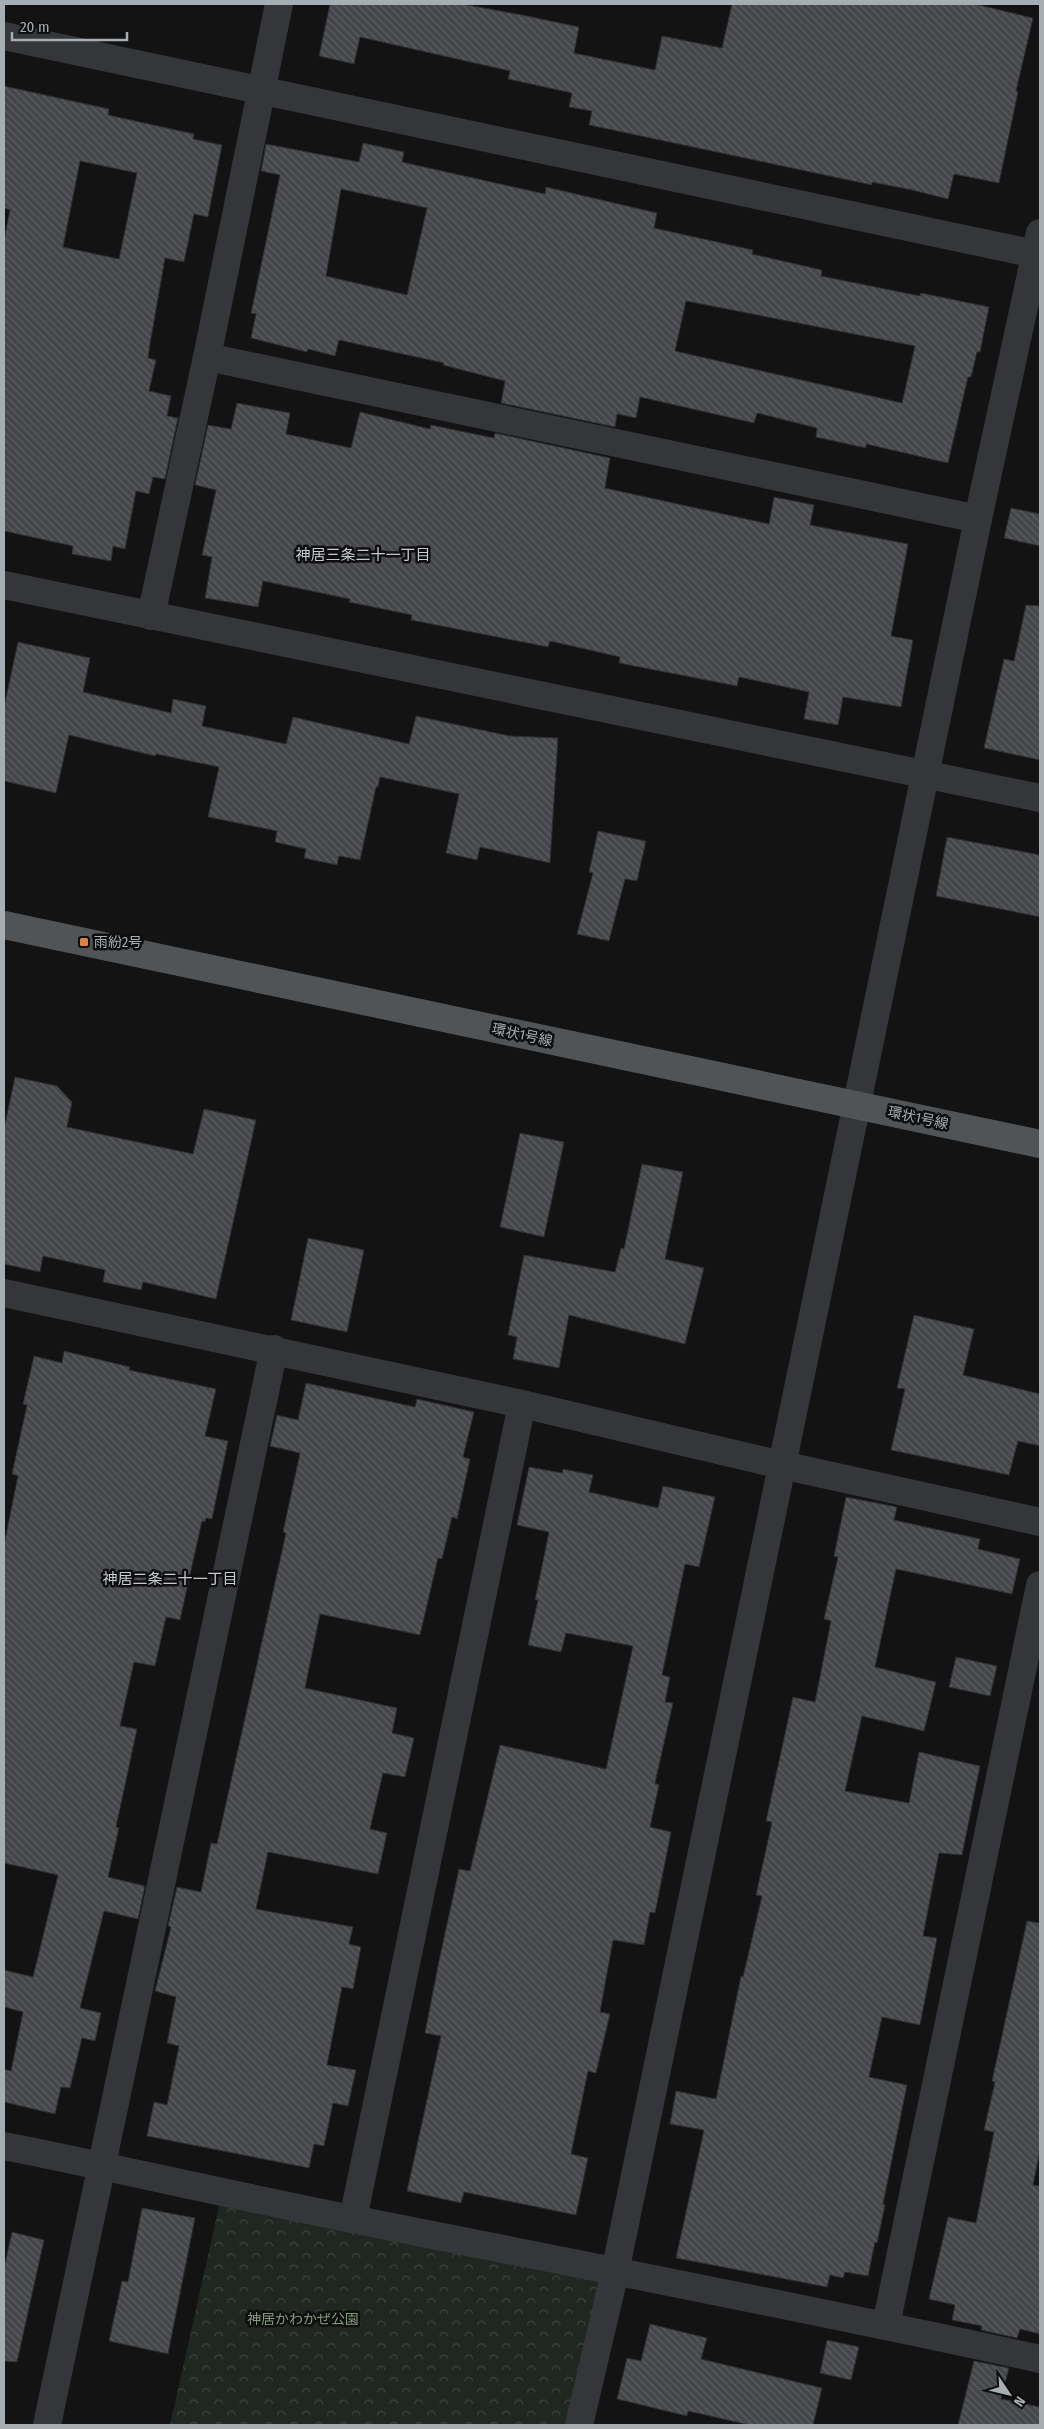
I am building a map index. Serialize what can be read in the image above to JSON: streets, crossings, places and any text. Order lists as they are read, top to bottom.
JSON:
{
  "streets": {
    "main road": ["環状1号線"]
  },
  "districts": ["神居三条二十一丁目", "神居二条二十一丁目"],
  "parks": ["神居かわかぜ公園"],
  "places": {
    "transit": ["雨紛2号"]
  },
  "scale_bar": "20 m",
  "north": "bottom right"
}
